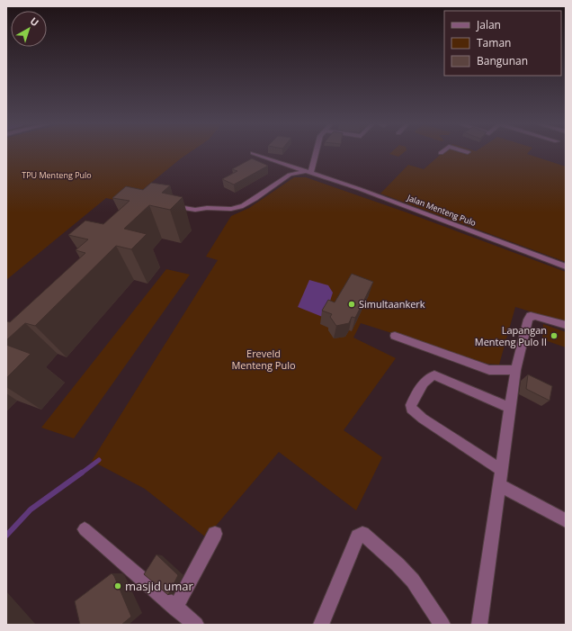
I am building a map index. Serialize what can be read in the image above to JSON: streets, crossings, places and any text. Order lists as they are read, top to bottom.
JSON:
{
  "streets": {
    "street": ["Jalan Menteng Pulo"]
  },
  "parks": ["TPU Menteng Pulo", "Ereveld Menteng Pulo"],
  "places": ["Simultaankerk", "Lapangan Menteng Pulo II", "masjid umar"],
  "legend": ["Jalan", "Taman", "Bangunan"],
  "north": "top right"
}
